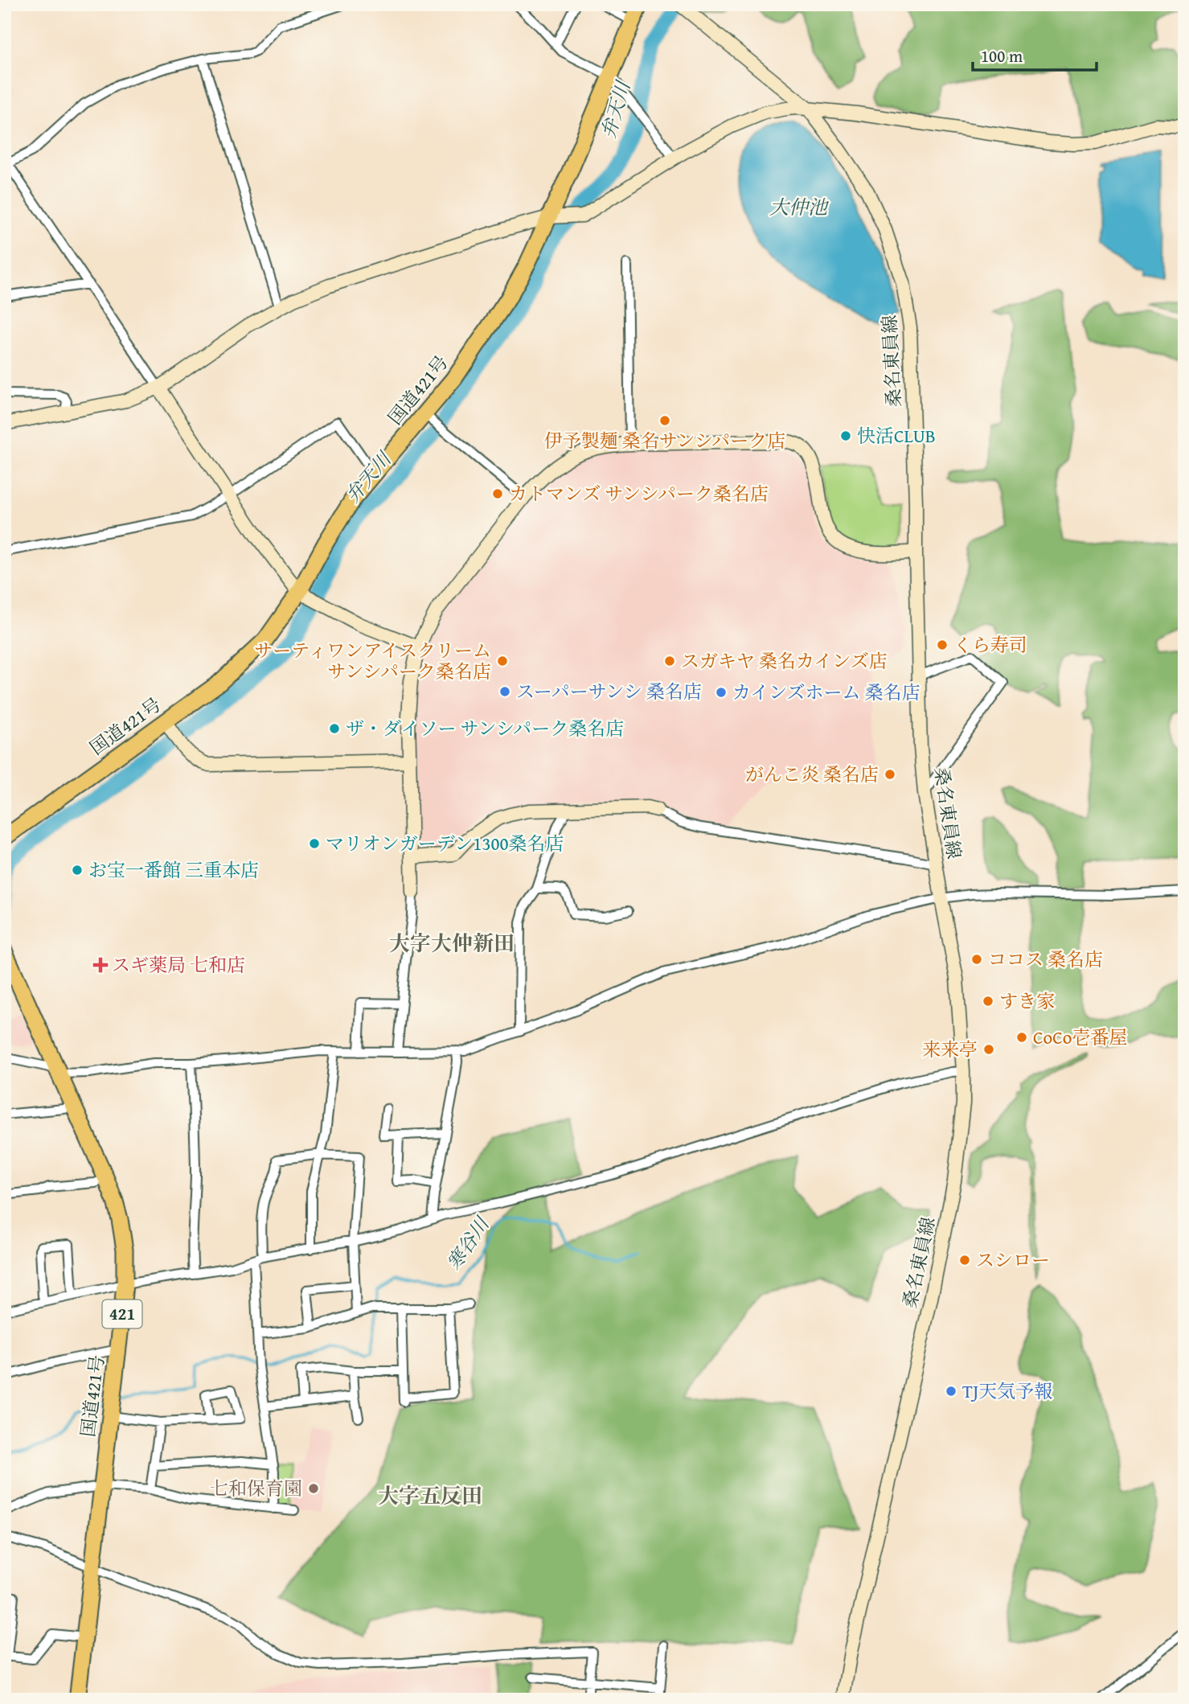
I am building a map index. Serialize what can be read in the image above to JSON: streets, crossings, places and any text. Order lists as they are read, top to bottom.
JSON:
{
  "streets": {
    "highway": ["国道421号", "421"],
    "street": ["桑名東員線"]
  },
  "districts": ["大字大仲新田", "大字五反田"],
  "water": ["弁天川", "大仲池", "寒谷川"],
  "places": {
    "other": [
      "伊予製麺 桑名サンシパーク店",
      "快活CLUB",
      "カトマンズ サンシパーク桑名店",
      "くら寿司",
      "サーティワンアイスクリーム サンシパーク桑名店",
      "スガキヤ 桑名カインズ店",
      "スーパーサンシ 桑名店",
      "カインズホーム 桑名店",
      "ザ・ダイソー サンシパーク桑名店",
      "がんこ炎 桑名店",
      "マリオンガーデン1300桑名店",
      "お宝一番館 三重本店",
      "ココス 桑名店",
      "すき家",
      "CoCo壱番屋",
      "来来亭",
      "スシロー",
      "TJ天気予報",
      "七和保育園"
    ],
    "health": ["スギ薬局 七和店"]
  },
  "scale_bar": "100 m"
}
